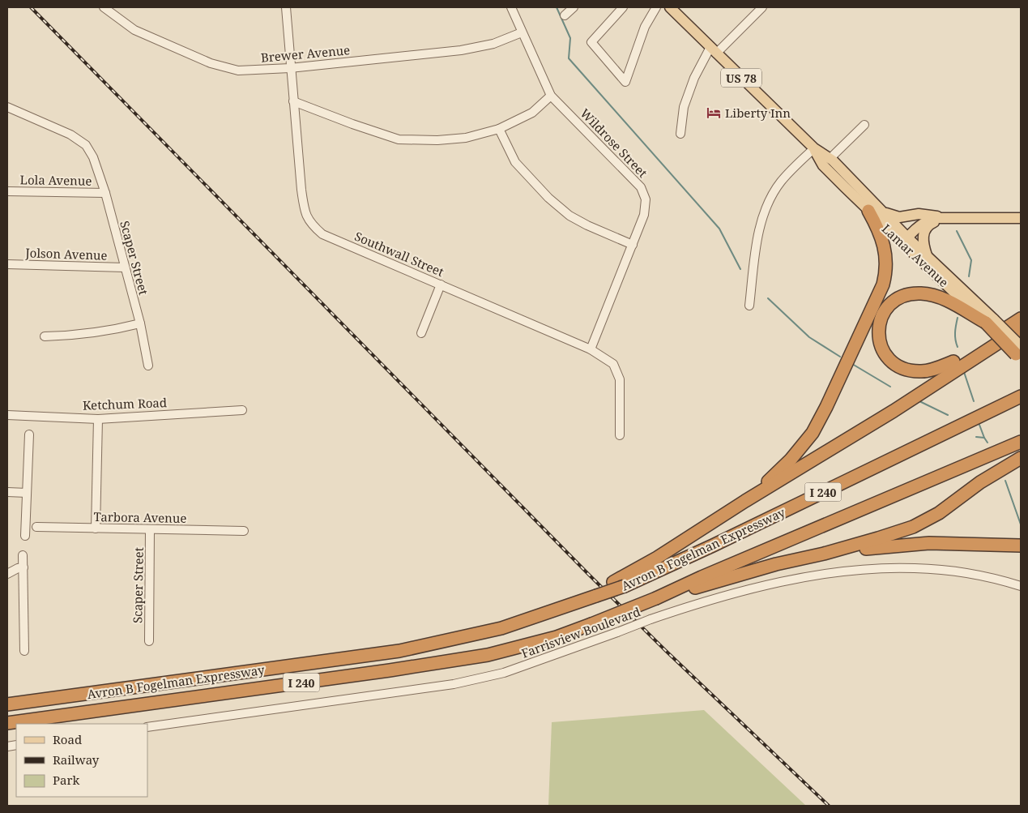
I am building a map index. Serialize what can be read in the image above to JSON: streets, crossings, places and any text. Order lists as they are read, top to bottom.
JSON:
{
  "streets": {
    "highway": [
      "US 78",
      "Lamar Avenue",
      "I 240",
      "Avron B Fogelman Expressway"
    ],
    "street": [
      "Brewer Avenue",
      "Wildrose Street",
      "Lola Avenue",
      "Jolson Avenue",
      "Southwall Street",
      "Scaper Street",
      "Ketchum Road",
      "Tarbora Avenue",
      "Farrisview Boulevard"
    ]
  },
  "crossings": [
    ["Brewer Avenue", "Wildrose Street"],
    ["Brewer Avenue", "Southwall Street"],
    ["Wildrose Street", "Southwall Street"],
    ["Lola Avenue", "Scaper Street"],
    ["Jolson Avenue", "Scaper Street"],
    ["Scaper Street", "Tarbora Avenue"]
  ],
  "places": {
    "hotel": ["Liberty Inn"]
  },
  "legend": ["Road", "Railway", "Park"]
}
